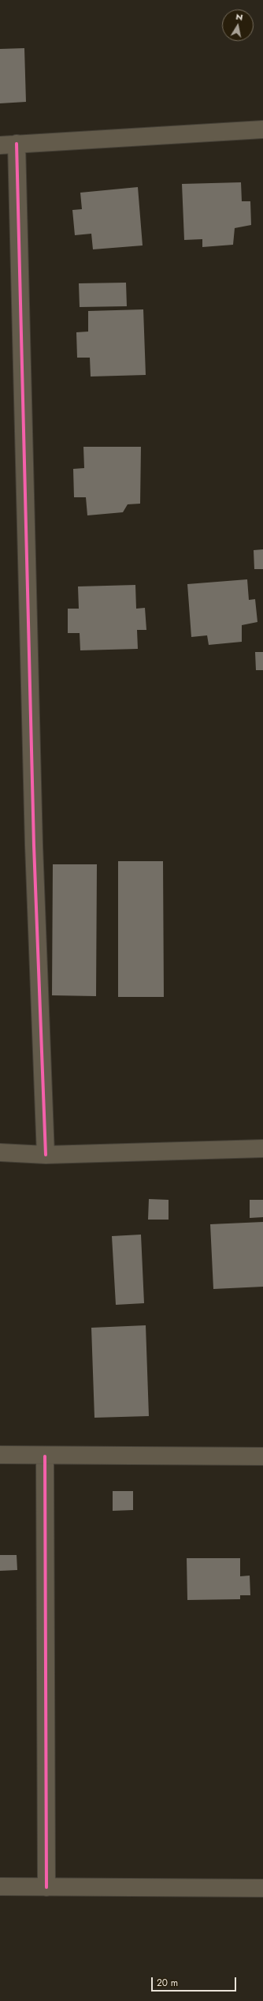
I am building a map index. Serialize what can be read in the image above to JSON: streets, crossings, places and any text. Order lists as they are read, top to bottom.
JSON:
{
  "scale_bar": "20 m",
  "north": "top"
}
